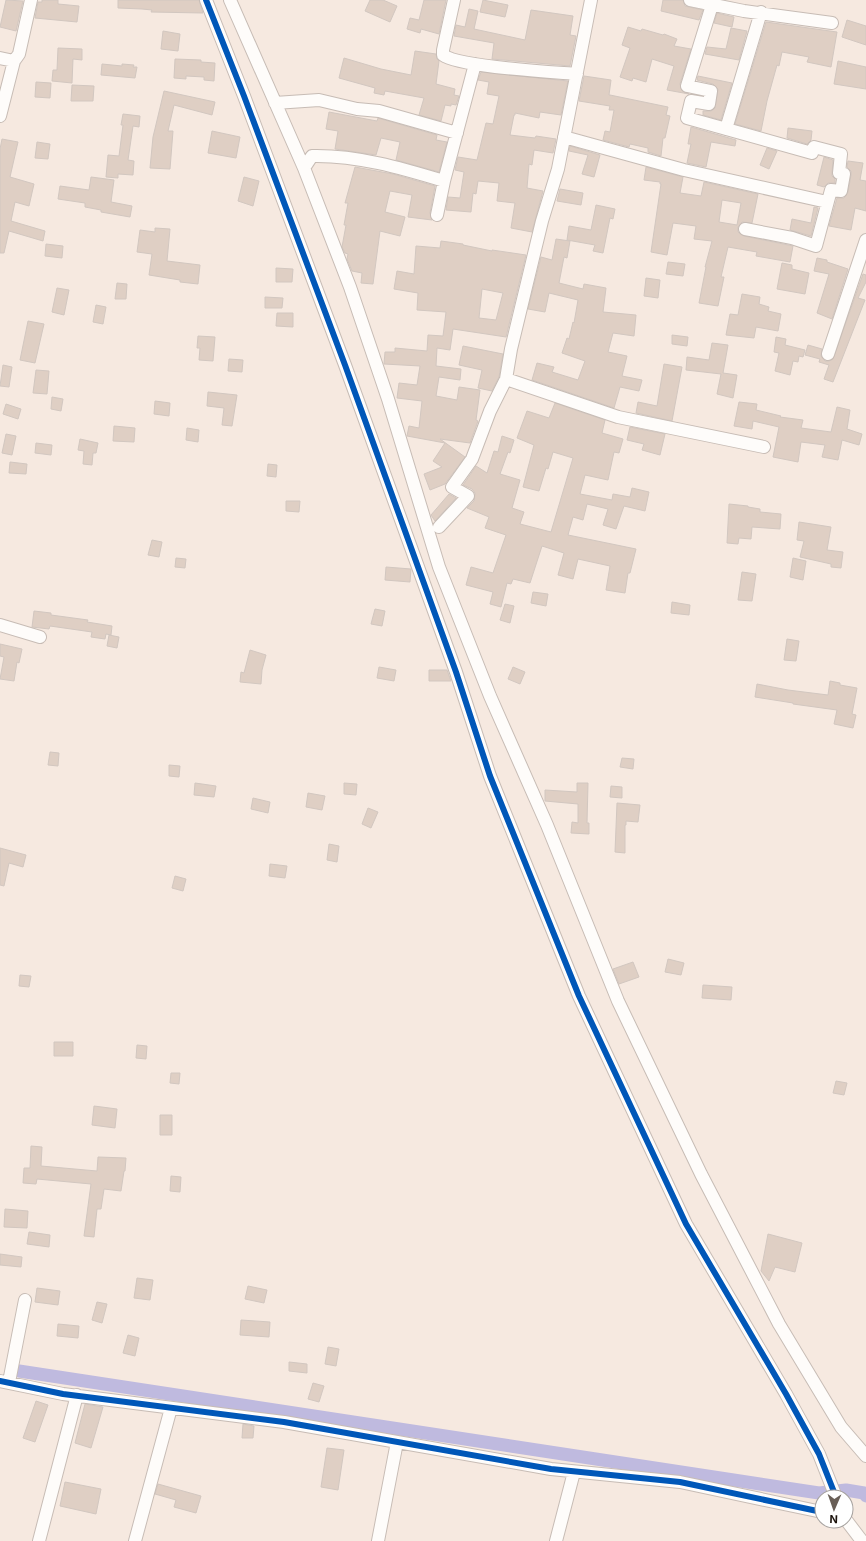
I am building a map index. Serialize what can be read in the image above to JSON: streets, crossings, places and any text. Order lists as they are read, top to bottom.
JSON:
{
  "north": "bottom"
}
